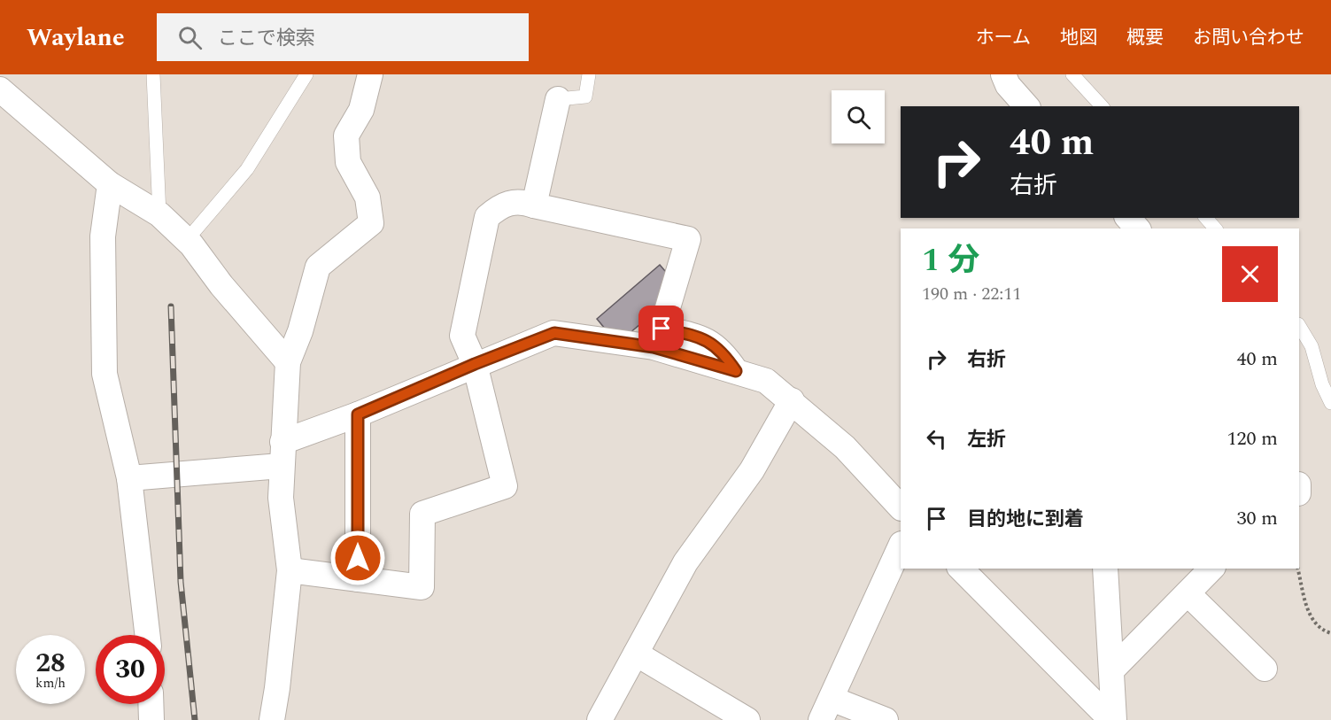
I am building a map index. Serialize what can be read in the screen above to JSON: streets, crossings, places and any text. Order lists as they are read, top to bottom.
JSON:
{
  "page": {
    "header": "Waylane",
    "search": "ここで検索",
    "nav": [
      "ホーム",
      "地図",
      "概要",
      "お問い合わせ"
    ],
    "turn": ["40 m", "右折"],
    "heading": ["1 分", "190 m · 22:11"],
    "list": [
      {
        "name": "右折",
        "value": "40 m"
      },
      {
        "name": "左折",
        "value": "120 m"
      },
      {
        "name": "目的地に到着",
        "value": "30 m"
      }
    ],
    "speed": "28 km/h",
    "limit": "30"
  }
}
